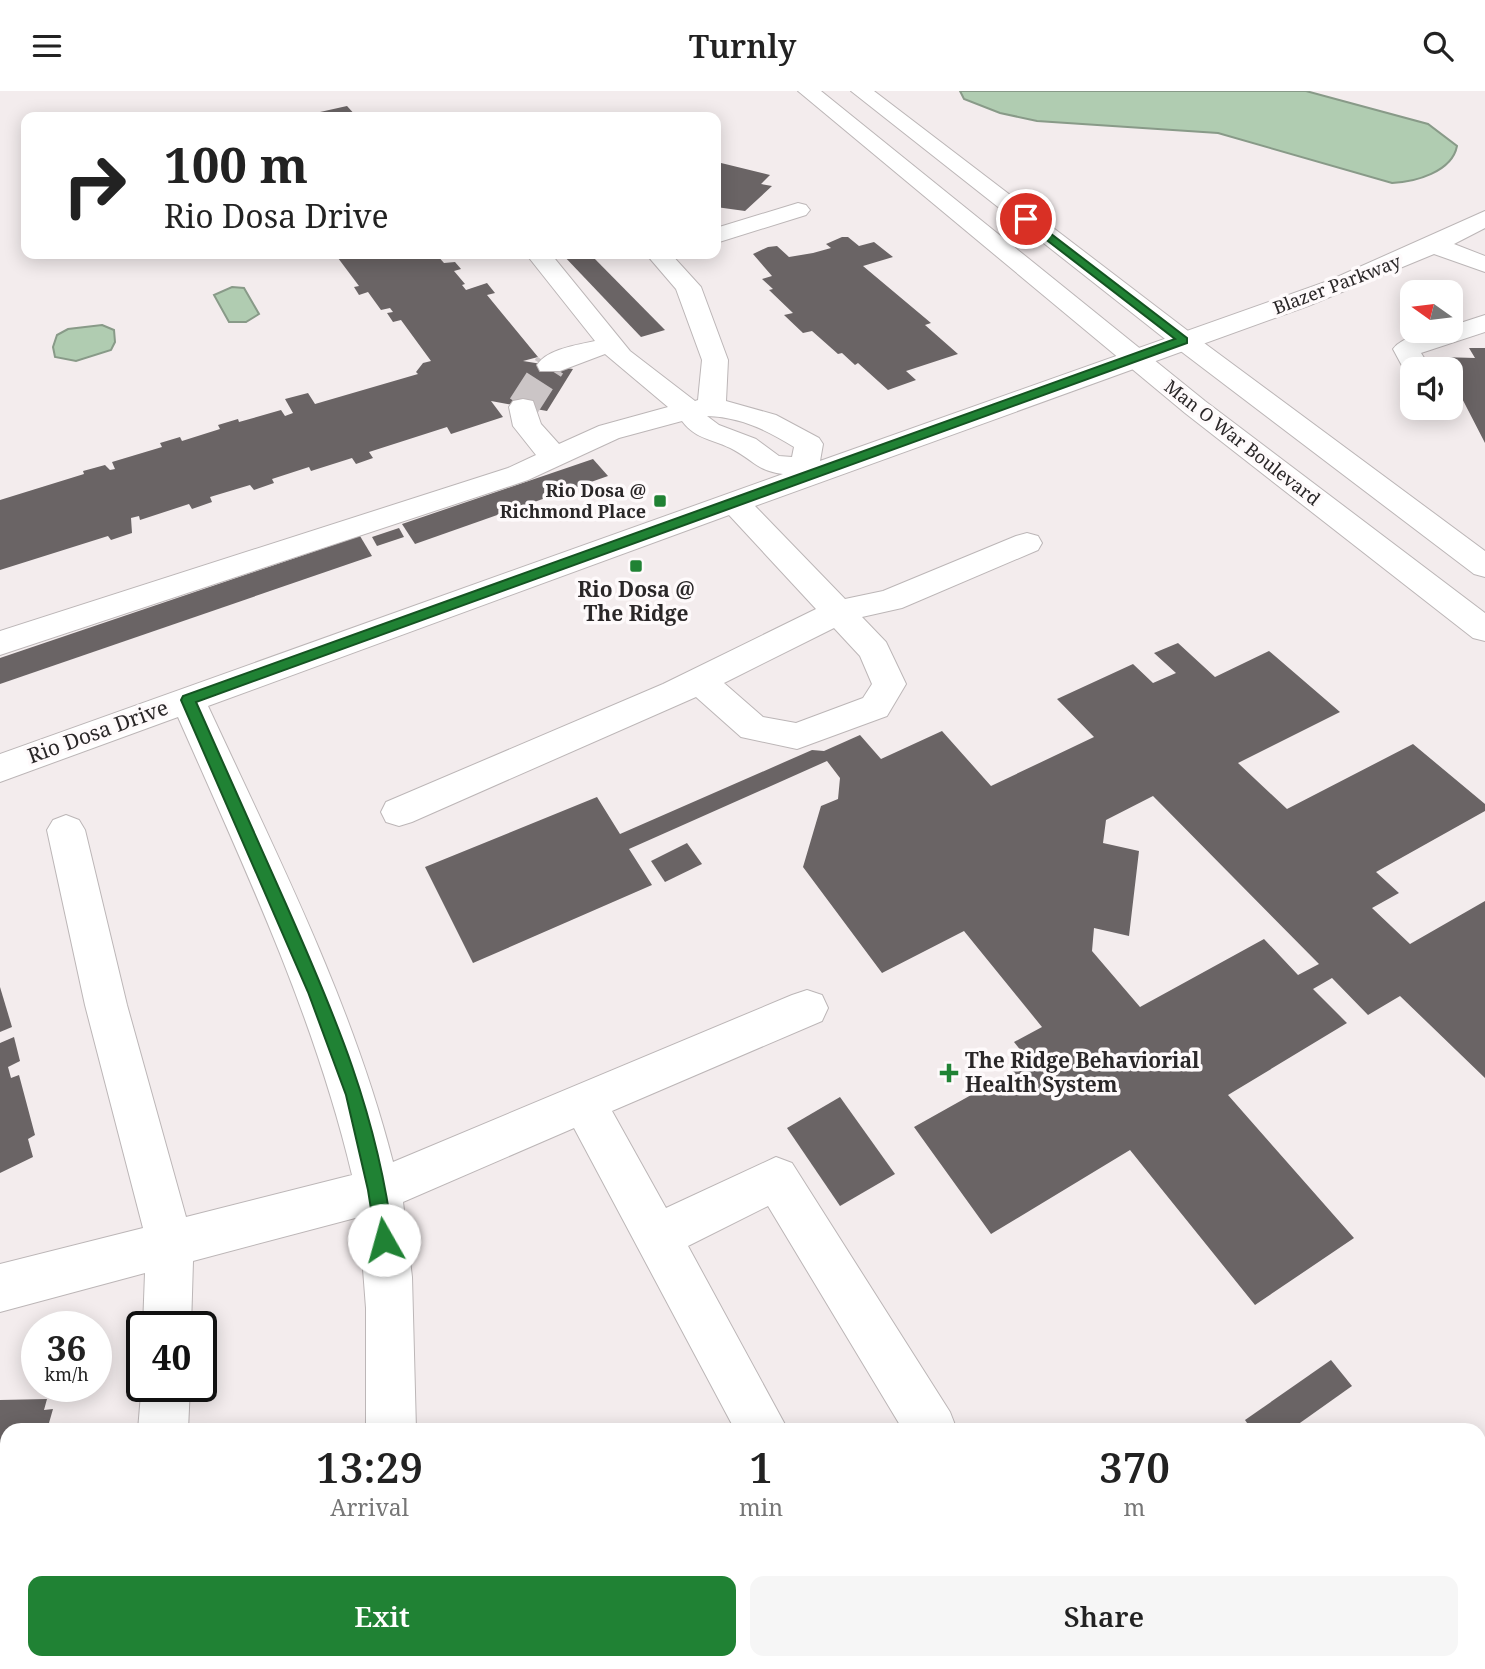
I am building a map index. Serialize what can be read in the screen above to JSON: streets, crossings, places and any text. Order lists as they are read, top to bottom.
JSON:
{
  "streets": {
    "street": ["Blazer Parkway", "Man O War Boulevard", "Rio Dosa Drive"]
  },
  "crossings": [
    ["Blazer Parkway", "Rio Dosa Drive"],
    ["Man O War Boulevard", "Rio Dosa Drive"]
  ],
  "places": {
    "transit": ["Rio Dosa @ Richmond Place", "Rio Dosa @ The Ridge"],
    "health": ["The Ridge Behaviorial Health System"]
  },
  "north": "left",
  "page": {
    "header": "Turnly",
    "turn": ["100 m", "Rio Dosa Drive"],
    "speed": "36 km/h",
    "limit": "40",
    "eta": [
      "13:29",
      "Arrival",
      "1",
      "min",
      "370",
      "m"
    ],
    "buttons": ["Exit", "Share"]
  }
}
